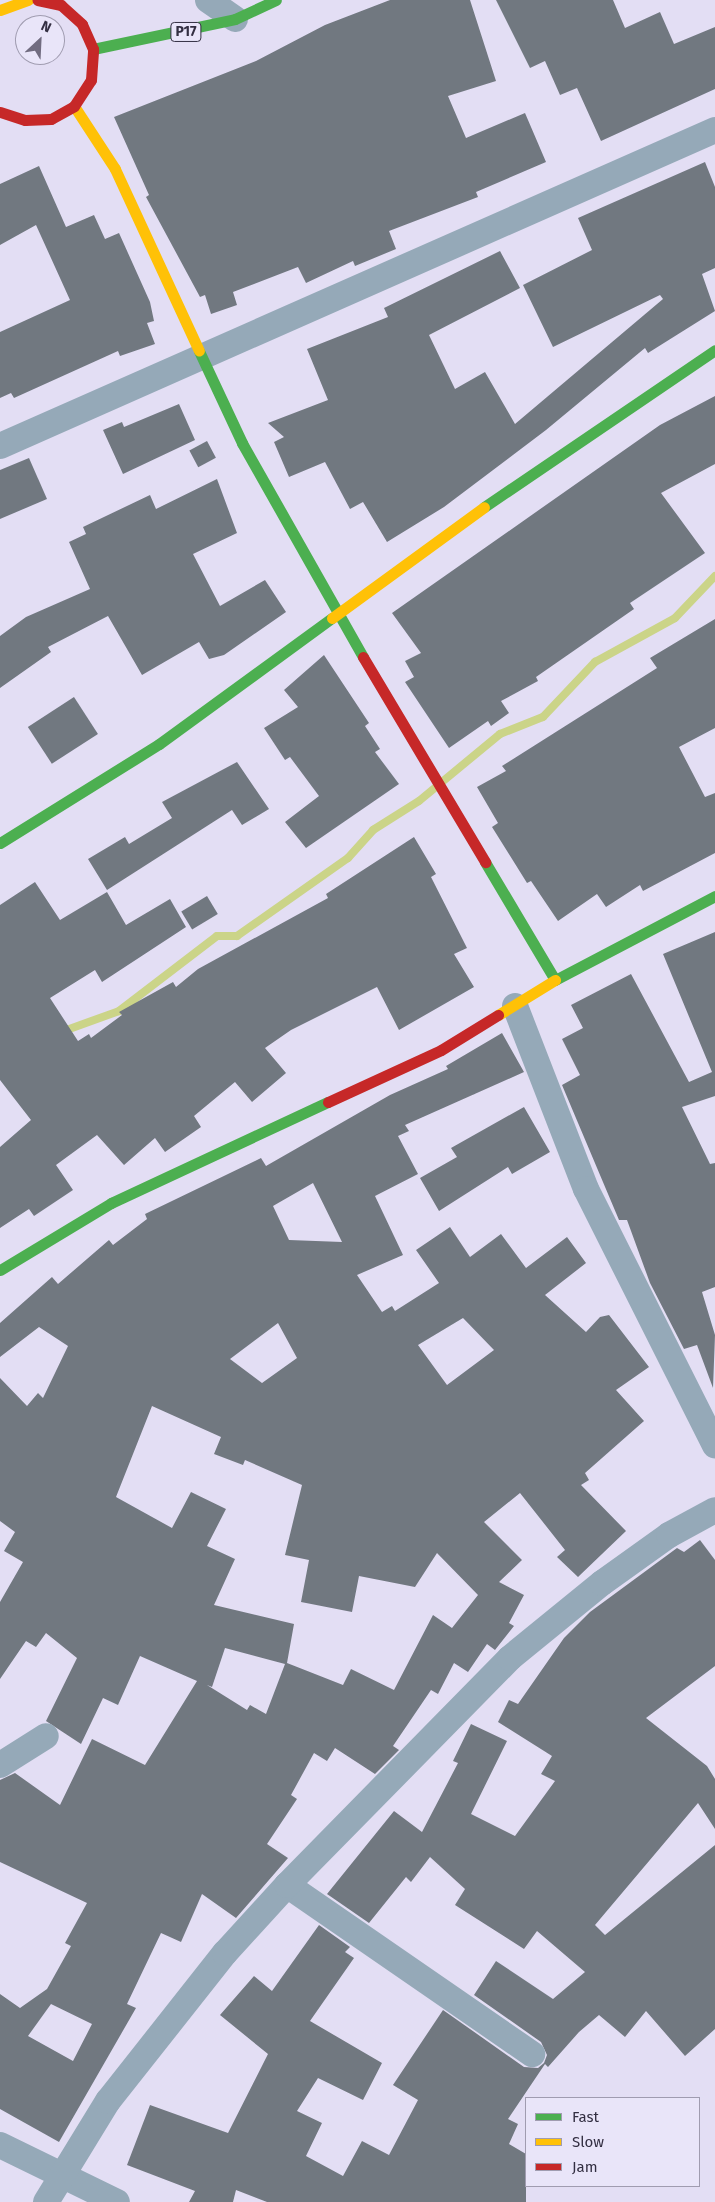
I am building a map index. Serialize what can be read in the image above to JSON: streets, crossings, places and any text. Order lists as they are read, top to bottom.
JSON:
{
  "streets": {
    "street": ["P17"]
  },
  "legend": ["Fast", "Slow", "Jam"],
  "north": "top right"
}
